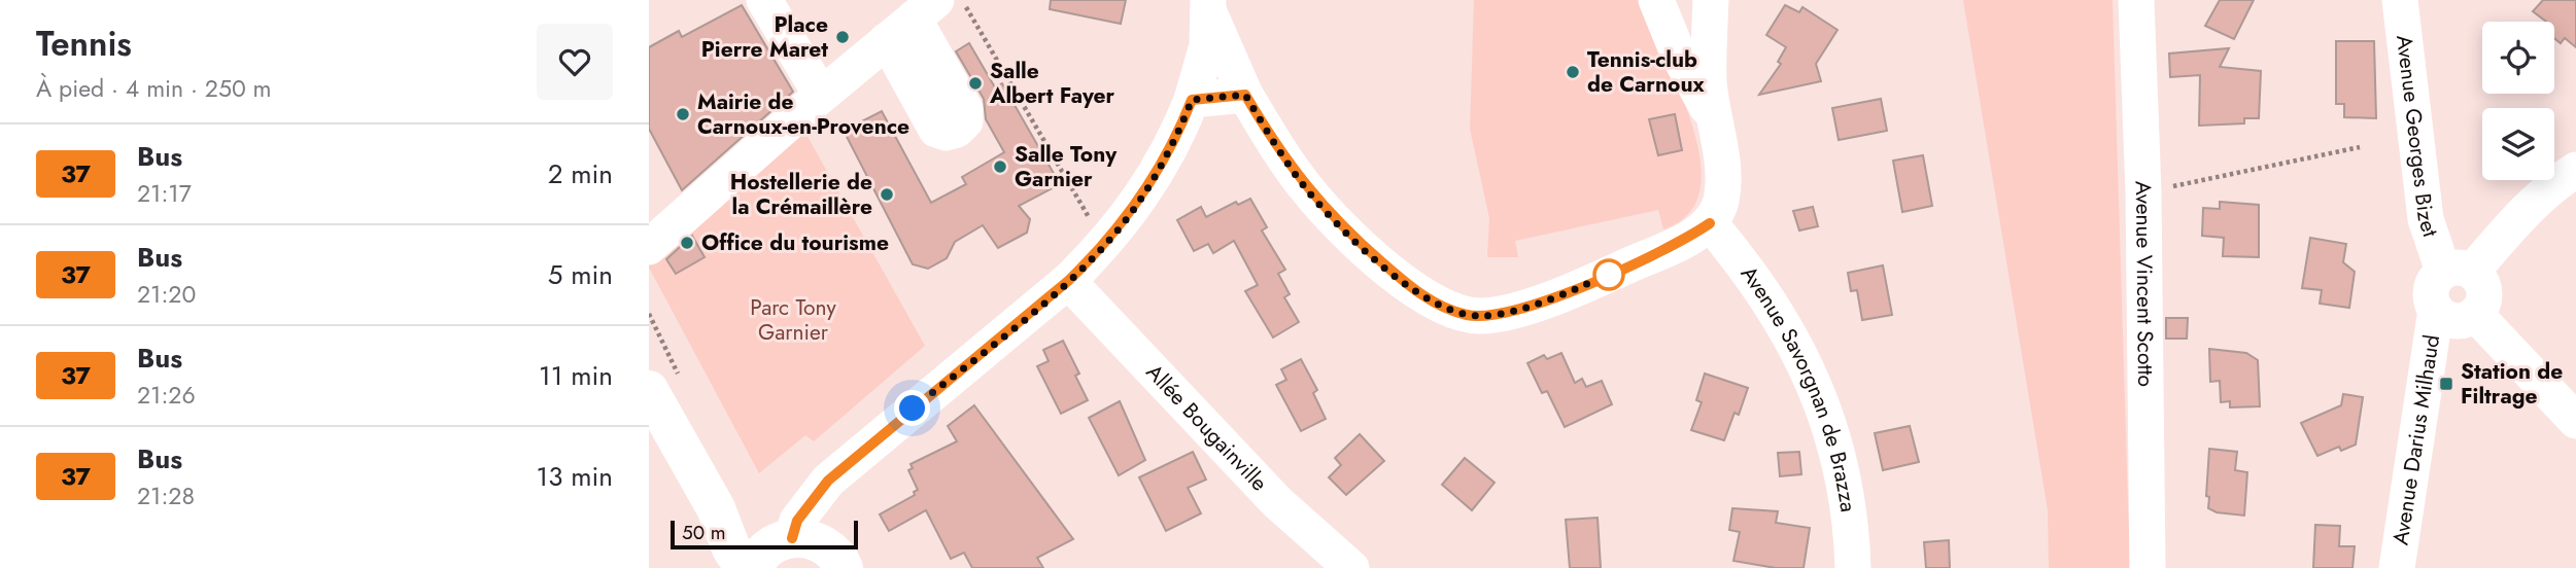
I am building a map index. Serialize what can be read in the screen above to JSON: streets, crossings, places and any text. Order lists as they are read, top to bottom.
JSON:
{
  "streets": {
    "street": [
      "Avenue Georges Bizet",
      "Avenue Vincent Scotto",
      "Avenue Savorgnan de Brazza",
      "Allée Bougainville",
      "Avenue Darius Milhaud"
    ]
  },
  "crossings": [
    ["Avenue Georges Bizet", "Avenue Darius Milhaud"]
  ],
  "parks": ["Parc Tony Garnier"],
  "places": {
    "other": [
      "Place Pierre Maret",
      "Tennis-club de Carnoux",
      "Salle Albert Fayer",
      "Mairie de Carnoux-en-Provence",
      "Salle Tony Garnier",
      "Hostellerie de la Crémaillère",
      "Office du tourisme"
    ],
    "transit": ["Station de Filtrage"]
  },
  "lines": ["bus line 37"],
  "scale_bar": "50 m",
  "page": {
    "heading": ["Tennis", "À pied · 4 min · 250 m"],
    "list": [
      {
        "mark": "37",
        "name": "Bus",
        "note": "21:17",
        "value": "2 min"
      },
      {
        "mark": "37",
        "name": "Bus",
        "note": "21:20",
        "value": "5 min"
      },
      {
        "mark": "37",
        "name": "Bus",
        "note": "21:26",
        "value": "11 min"
      },
      {
        "mark": "37",
        "name": "Bus",
        "note": "21:28",
        "value": "13 min"
      }
    ],
    "scale": "50 m"
  }
}
